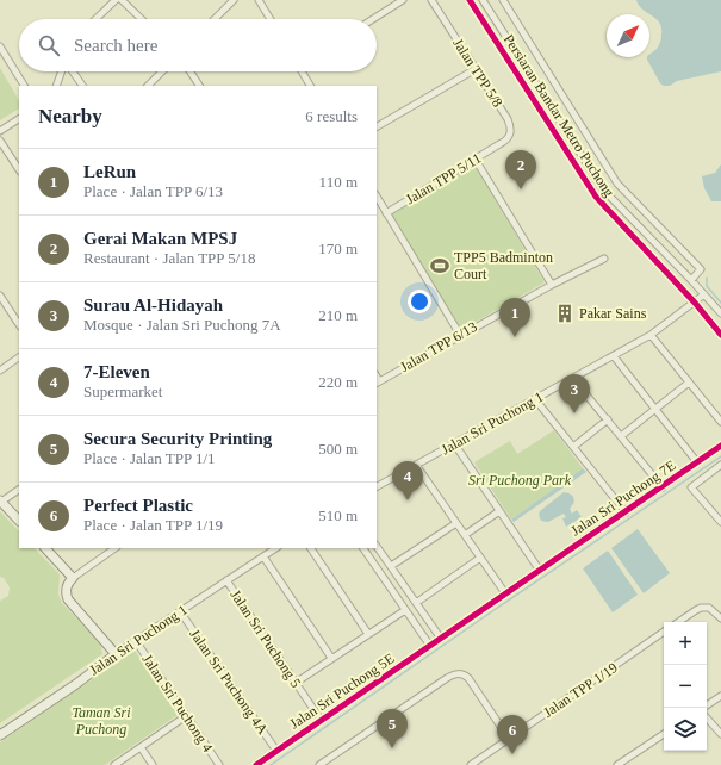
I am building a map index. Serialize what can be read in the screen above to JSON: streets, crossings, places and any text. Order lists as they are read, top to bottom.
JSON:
{
  "streets": {
    "street": [
      "Jalan TPP 5/8",
      "Persiaran Bandar Metro Puchong",
      "Jalan TPP 5/11",
      "Jalan TPP 6/13",
      "Jalan Sri Puchong 1",
      "Jalan Sri Puchong 7E",
      "Jalan Sri Puchong 5",
      "Jalan Sri Puchong 4A",
      "Jalan TPP 1/19",
      "Jalan Sri Puchong 5E",
      "Jalan Sri Puchong 4"
    ]
  },
  "crossings": [
    ["Jalan TPP 5/8", "Jalan TPP 5/11"],
    ["Persiaran Bandar Metro Puchong", "Jalan Sri Puchong 1"],
    ["Jalan Sri Puchong 1", "Jalan Sri Puchong 5"],
    ["Jalan Sri Puchong 1", "Jalan Sri Puchong 4A"],
    ["Jalan Sri Puchong 1", "Jalan Sri Puchong 4"],
    ["Jalan Sri Puchong 7E", "Jalan Sri Puchong 5E"],
    ["Jalan Sri Puchong 5", "Jalan Sri Puchong 5E"],
    ["Jalan Sri Puchong 4A", "Jalan Sri Puchong 5E"]
  ],
  "parks": ["Sri Puchong Park", "Taman Sri Puchong"],
  "places": {
    "sports": ["TPP5 Badminton Court"],
    "building": ["Pakar Sains"]
  },
  "north": "top right",
  "page": {
    "search": "Search here",
    "heading": ["Nearby", "6 results"],
    "list": [
      {
        "mark": "1",
        "name": "LeRun",
        "note": "Place · Jalan TPP 6/13",
        "value": "110 m"
      },
      {
        "mark": "2",
        "name": "Gerai Makan MPSJ",
        "note": "Restaurant · Jalan TPP 5/18",
        "value": "170 m"
      },
      {
        "mark": "3",
        "name": "Surau Al-Hidayah",
        "note": "Mosque · Jalan Sri Puchong 7A",
        "value": "210 m"
      },
      {
        "mark": "4",
        "name": "7-Eleven",
        "note": "Supermarket",
        "value": "220 m"
      },
      {
        "mark": "5",
        "name": "Secura Security Printing",
        "note": "Place · Jalan TPP 1/1",
        "value": "500 m"
      },
      {
        "mark": "6",
        "name": "Perfect Plastic",
        "note": "Place · Jalan TPP 1/19",
        "value": "510 m"
      }
    ],
    "pins": [
      "2",
      "1",
      "3",
      "4",
      "5",
      "6"
    ],
    "map_buttons": ["+", "−"]
  }
}
